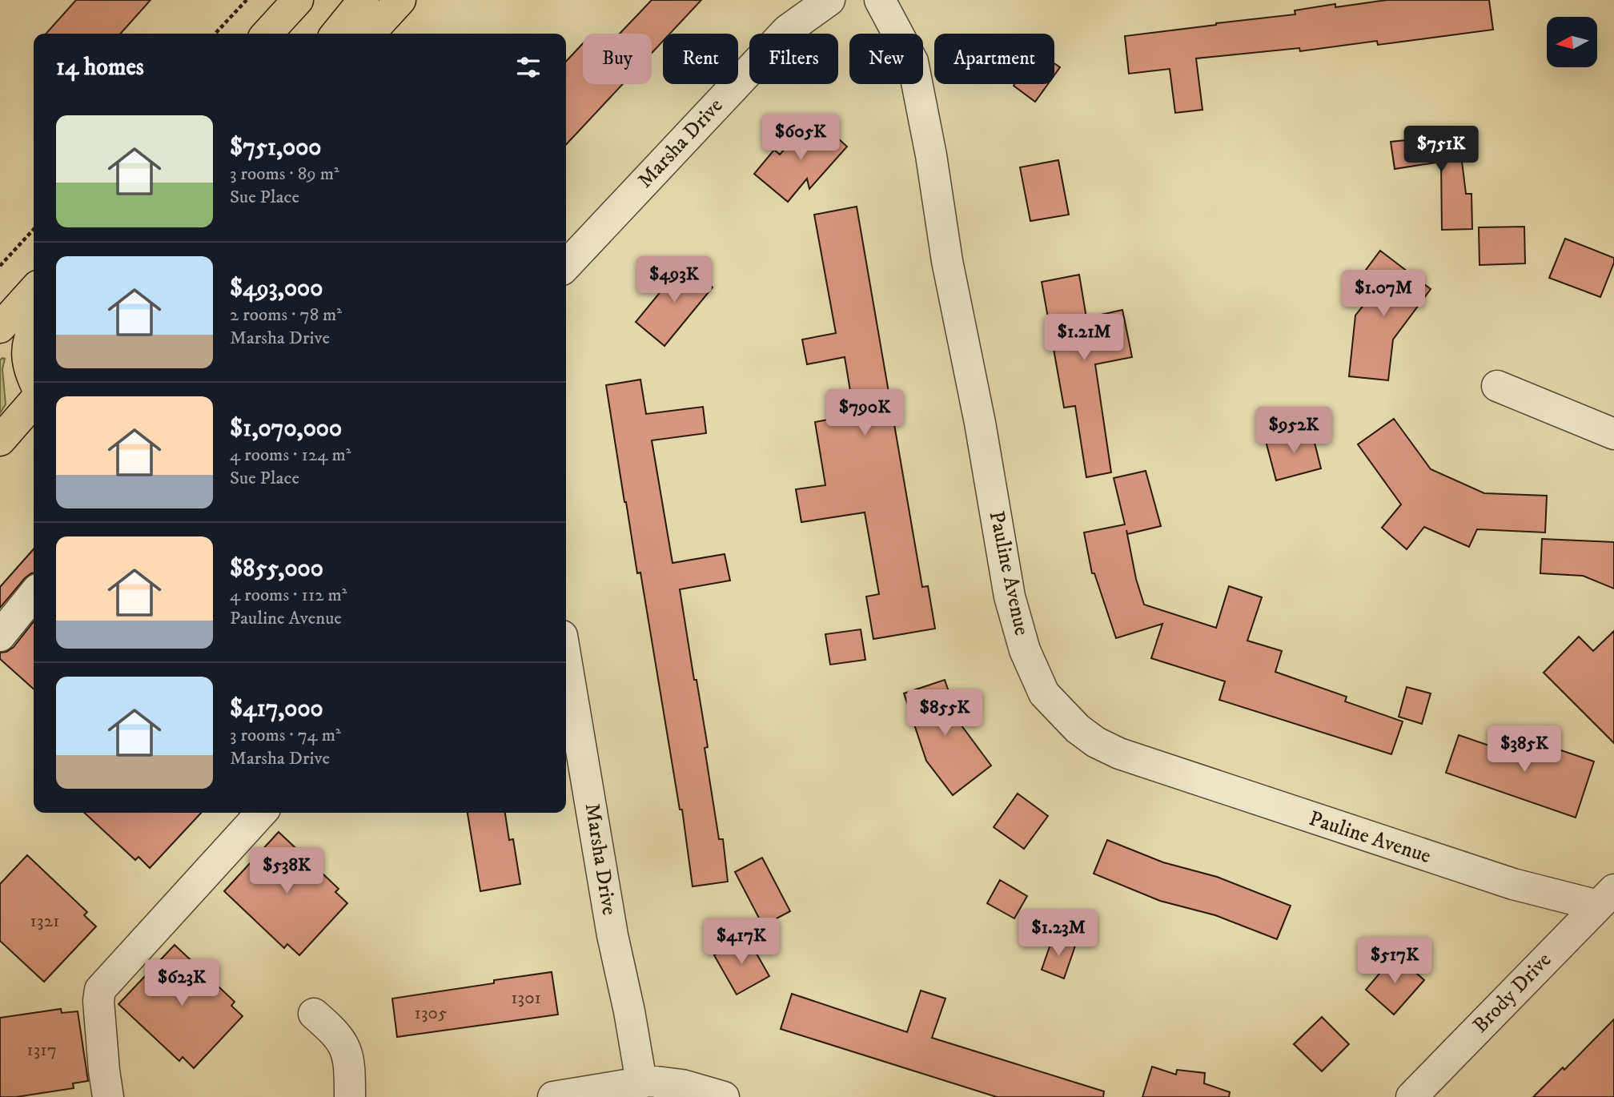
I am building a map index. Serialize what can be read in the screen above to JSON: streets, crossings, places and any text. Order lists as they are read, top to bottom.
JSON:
{
  "streets": {
    "street": ["Marsha Drive", "Pauline Avenue", "Brody Drive"]
  },
  "crossings": [
    ["Pauline Avenue", "Brody Drive"]
  ],
  "house_numbers": [
    "1321",
    "1301",
    "1305",
    "1317"
  ],
  "north": "left",
  "page": {
    "chip": [
      "Buy",
      "Rent",
      "Filters",
      "New",
      "Apartment"
    ],
    "heading": "14 homes",
    "list": [
      {
        "name": "$751,000",
        "note": "3 rooms · 89 m² · Sue Place"
      },
      {
        "name": "$493,000",
        "note": "2 rooms · 78 m² · Marsha Drive"
      },
      {
        "name": "$1,070,000",
        "note": "4 rooms · 124 m² · Sue Place"
      },
      {
        "name": "$855,000",
        "note": "4 rooms · 112 m² · Pauline Avenue"
      },
      {
        "name": "$417,000",
        "note": "3 rooms · 74 m² · Marsha Drive"
      }
    ],
    "price": [
      "$605K",
      "$751K",
      "$493K",
      "$1.07M",
      "$1.21M",
      "$790K",
      "$952K",
      "$855K",
      "$385K",
      "$538K",
      "$1.23M",
      "$417K",
      "$517K",
      "$623K"
    ]
  }
}
